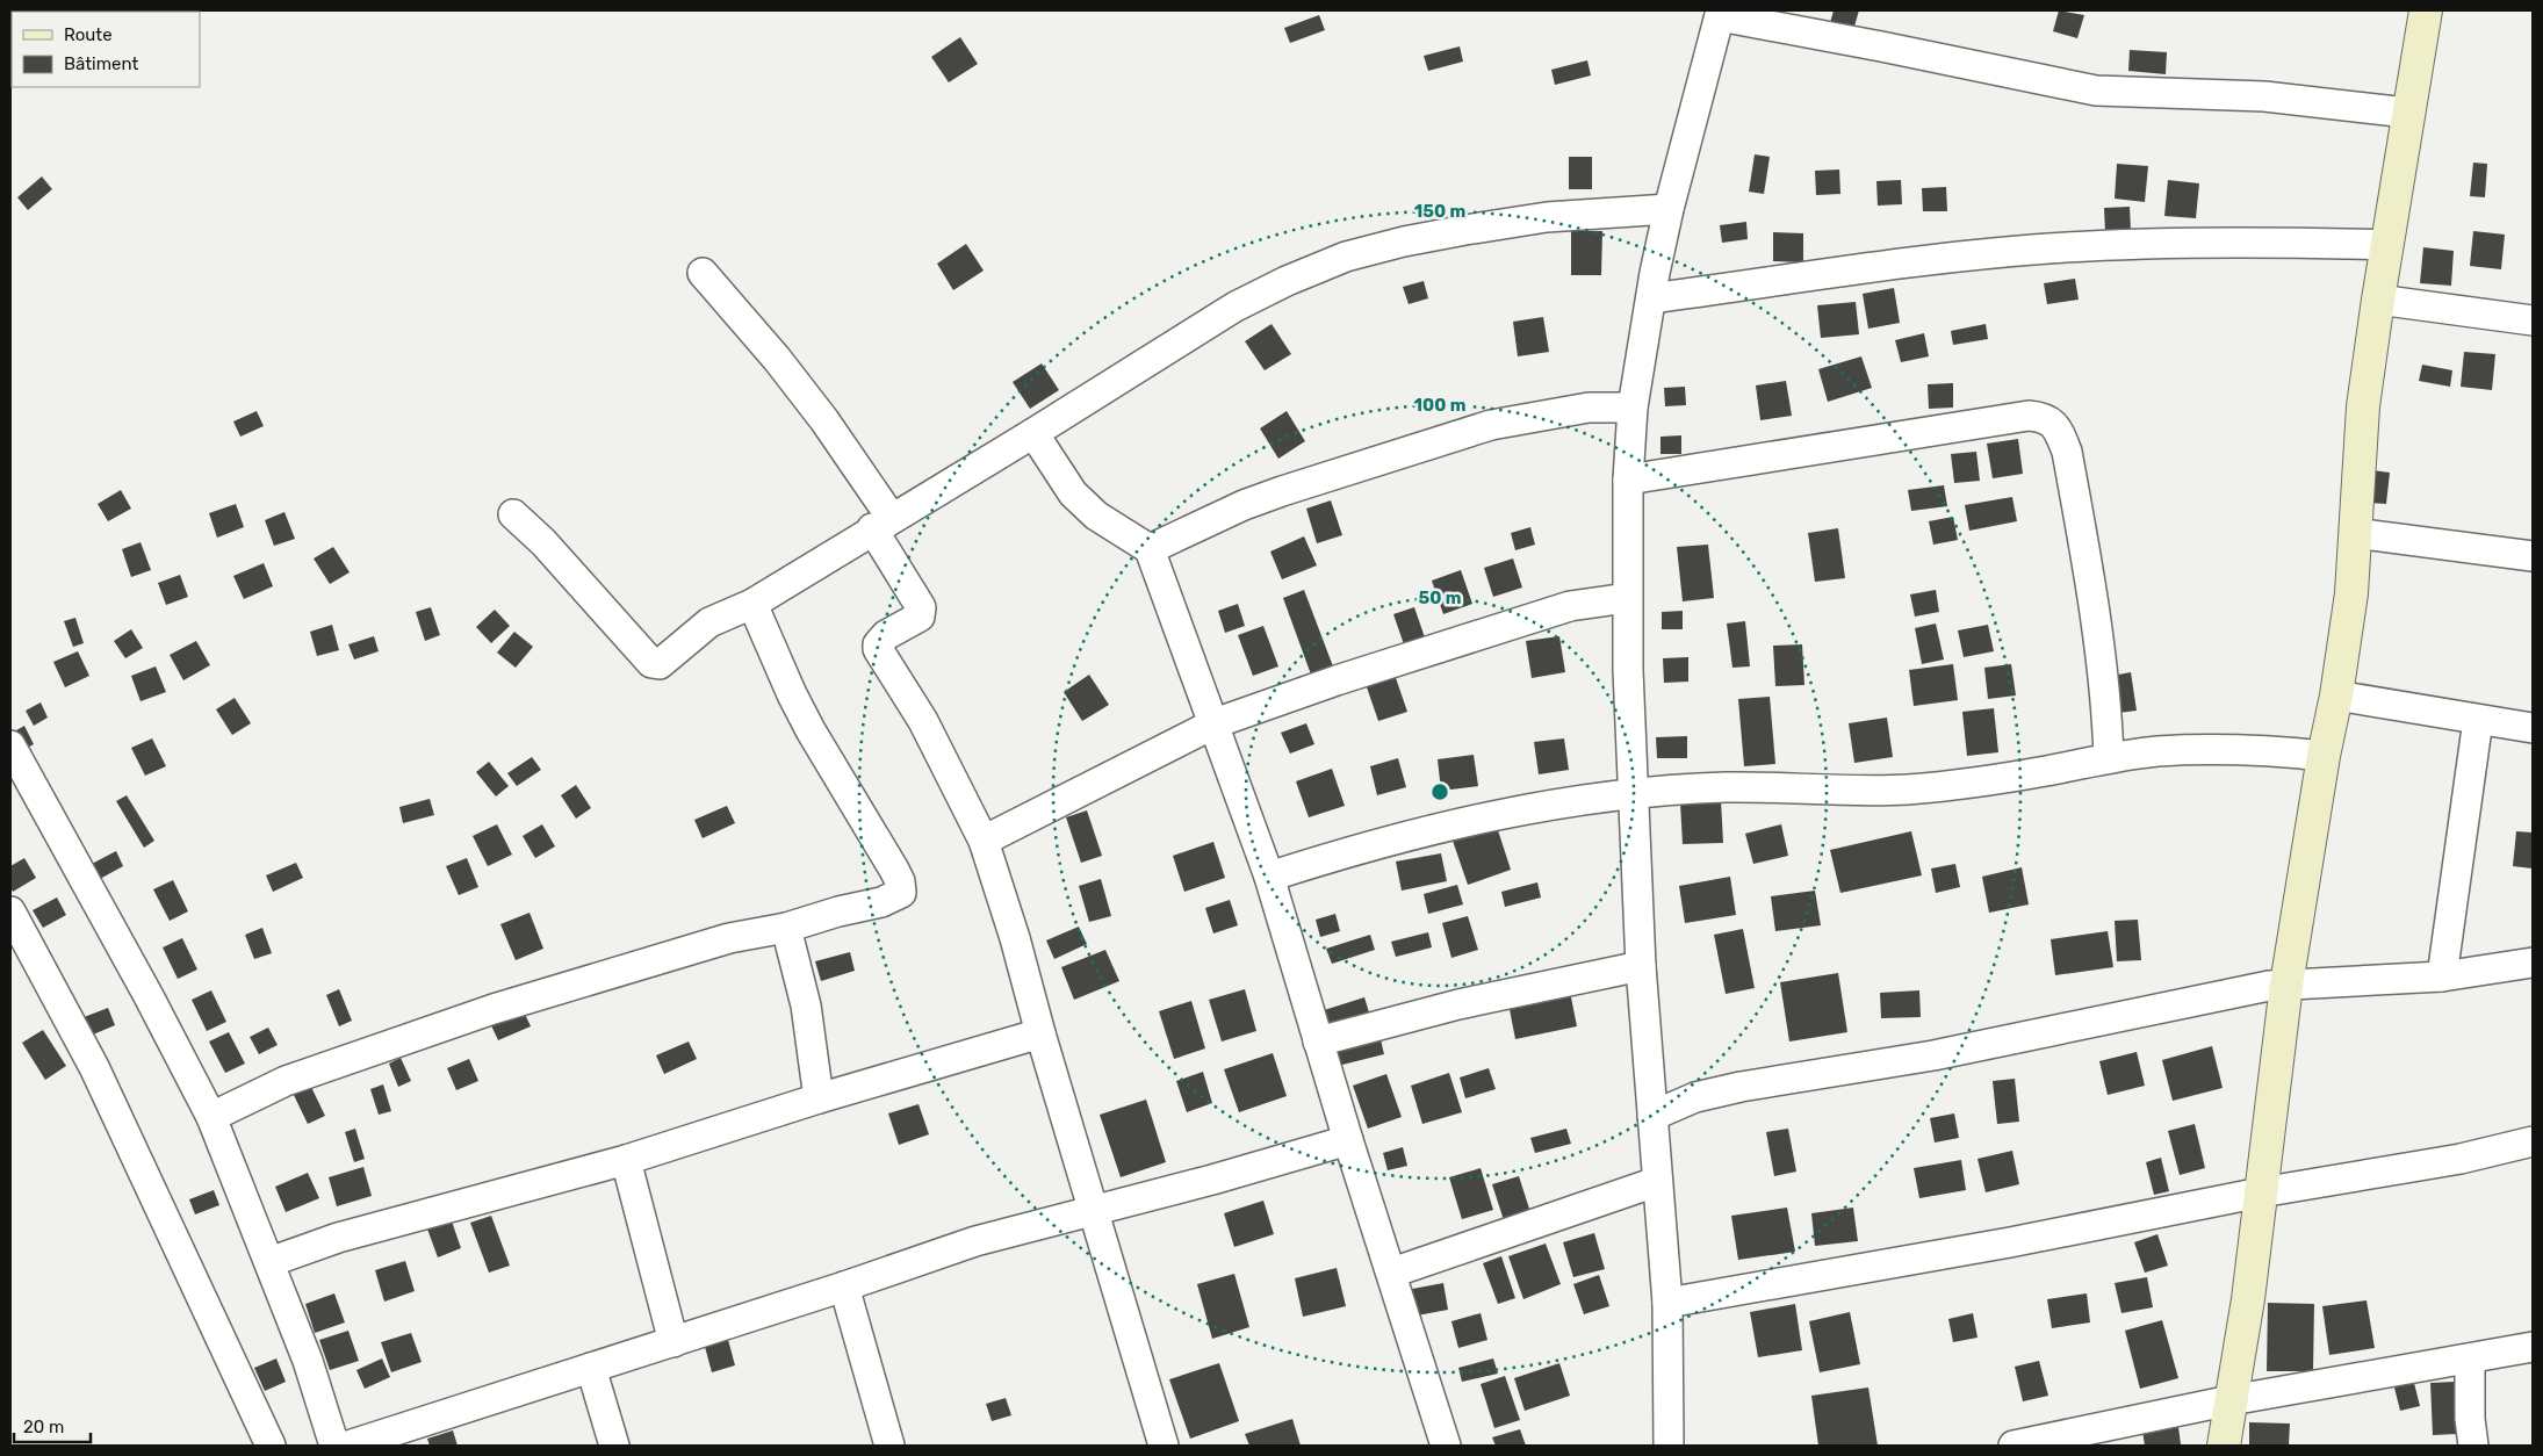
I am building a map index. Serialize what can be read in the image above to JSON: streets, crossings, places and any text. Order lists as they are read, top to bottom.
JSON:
{
  "legend": ["Route", "Bâtiment"],
  "scale_bar": "20 m",
  "rings": ["150 m", "100 m", "50 m"]
}
